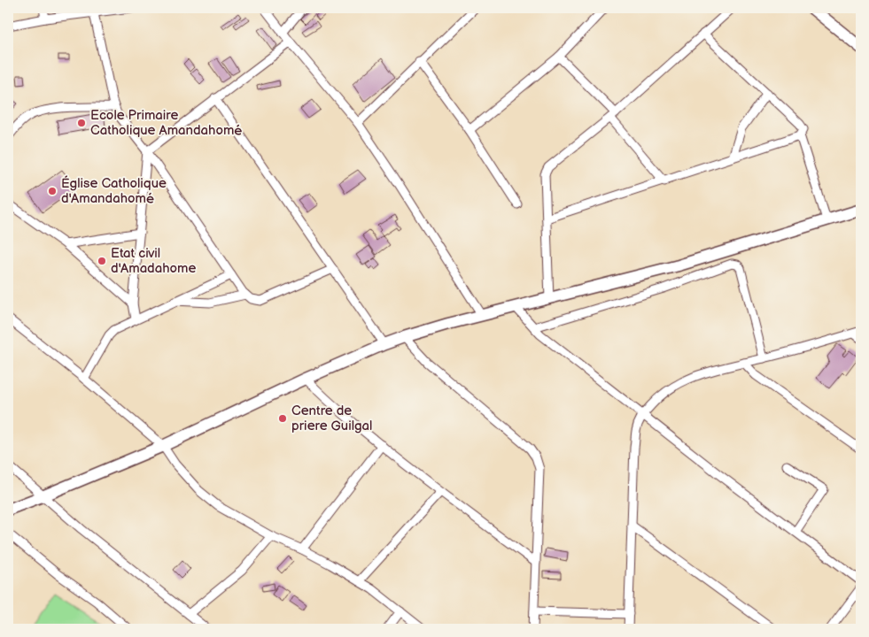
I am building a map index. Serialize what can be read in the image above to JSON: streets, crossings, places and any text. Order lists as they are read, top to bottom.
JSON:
{
  "places": [
    "Ecole Primaire Catholique Amandahomé",
    "Église Catholique d'Amandahomé",
    "Etat civil d'Amadahome",
    "Centre de priere Guilgal"
  ]
}
